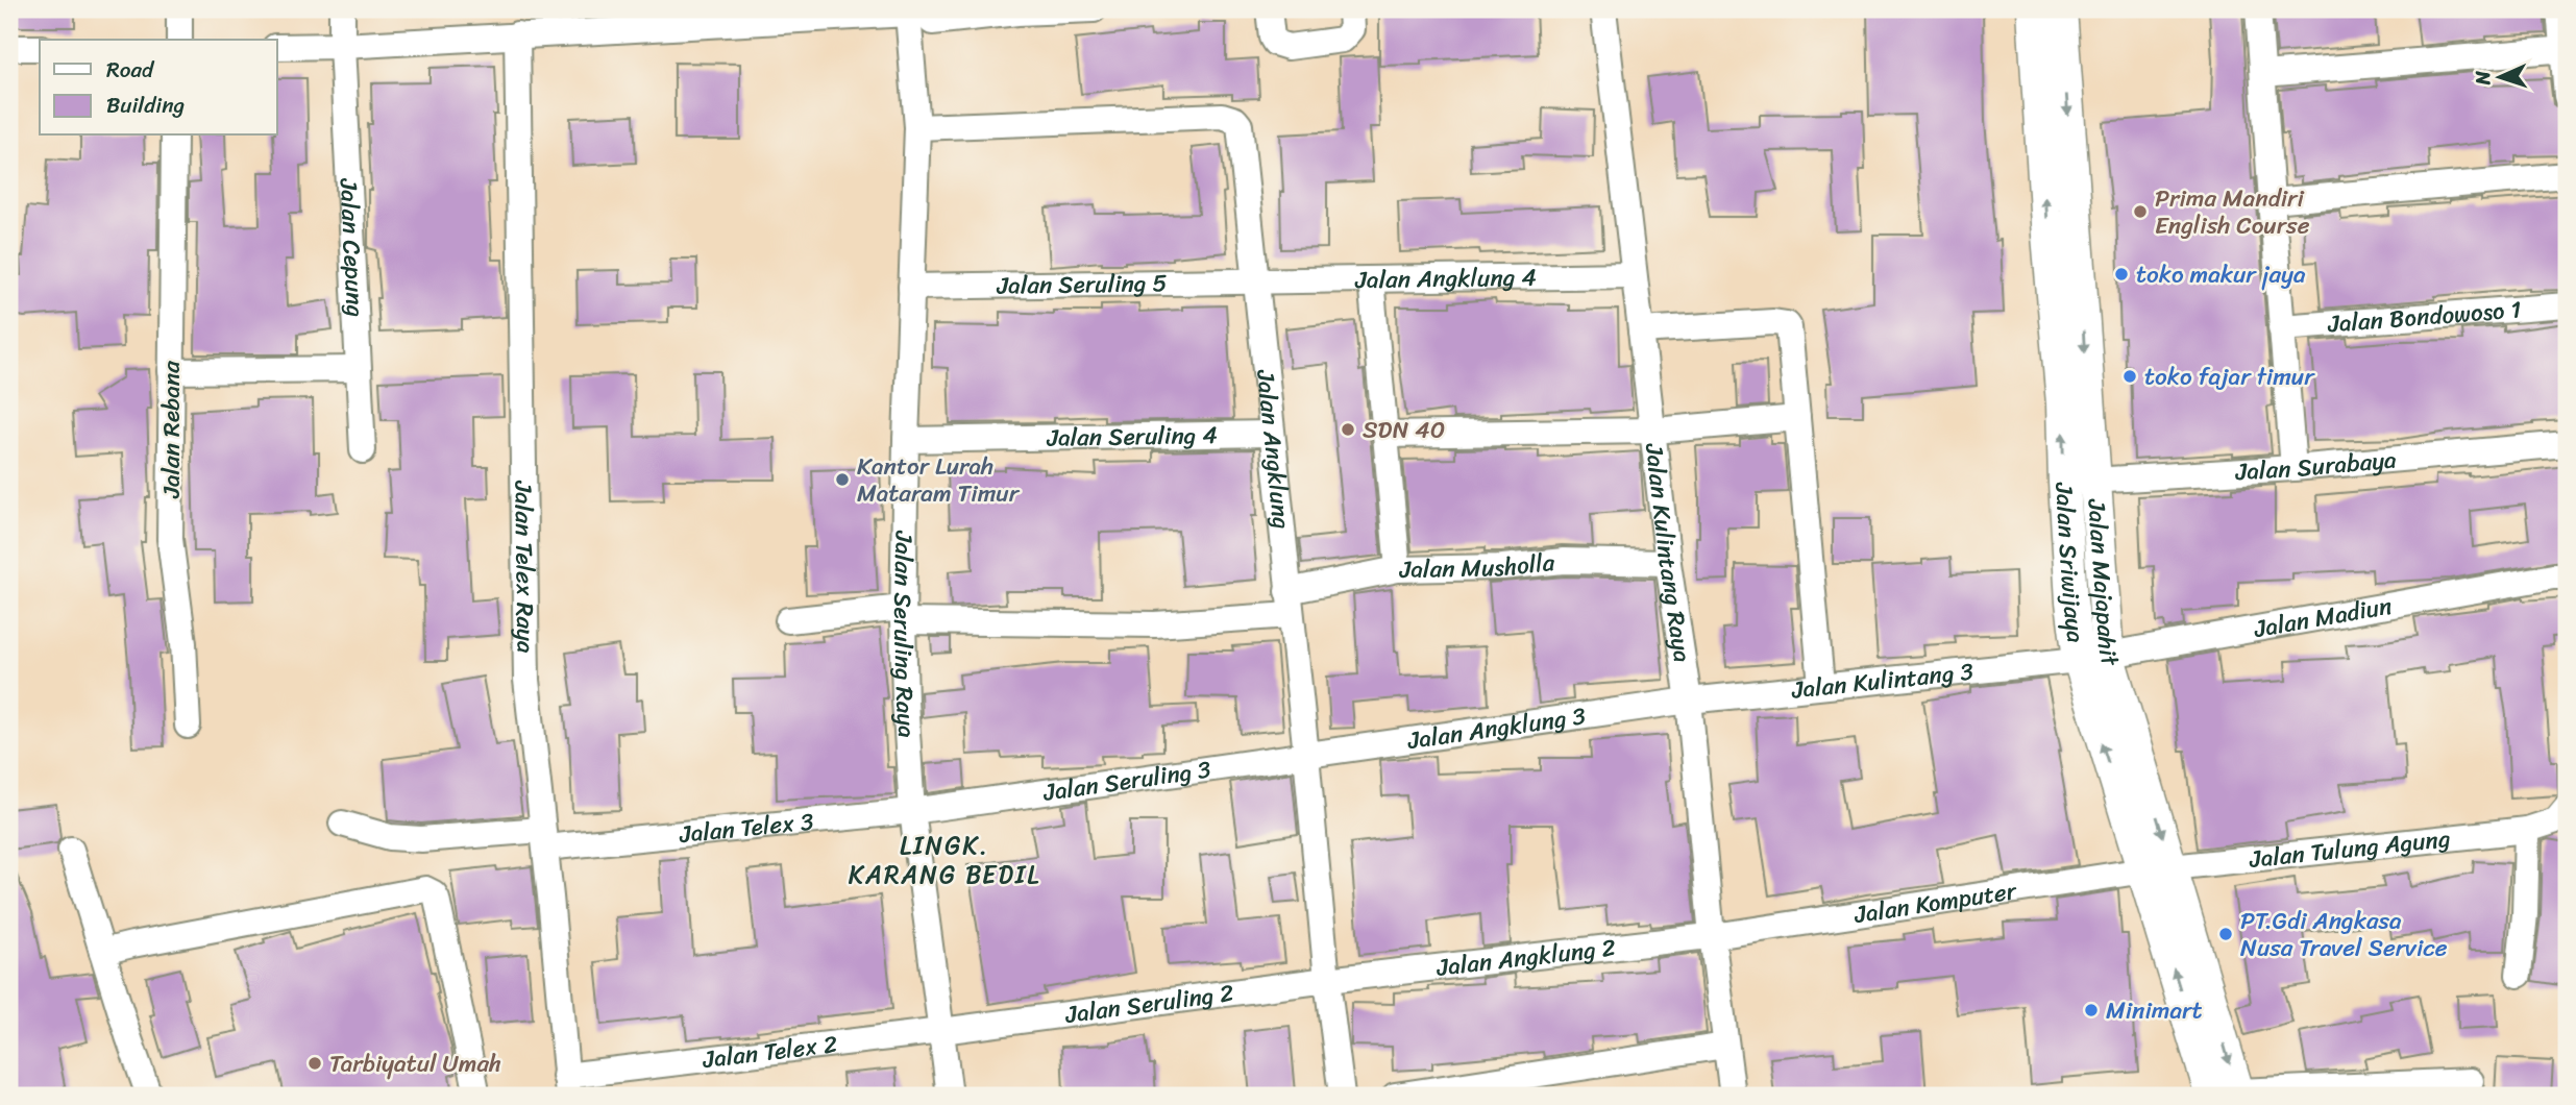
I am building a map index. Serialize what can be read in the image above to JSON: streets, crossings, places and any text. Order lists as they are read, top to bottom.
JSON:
{
  "streets": {
    "main road": ["Jalan Sriwijaya"],
    "street": [
      "Jalan Cepung",
      "Jalan Angklung 4",
      "Jalan Seruling 5",
      "Jalan Bondowoso 1",
      "Jalan Rebana",
      "Jalan Seruling 4",
      "Jalan Angklung",
      "Jalan Surabaya",
      "Jalan Kulintang Raya",
      "Jalan Telex Raya",
      "Jalan Musholla",
      "Jalan Madiun",
      "Jalan Seruling Raya",
      "Jalan Kulintang 3",
      "Jalan Angklung 3",
      "Jalan Seruling 3",
      "Jalan Telex 3",
      "Jalan Tulung Agung",
      "Jalan Komputer",
      "Jalan Angklung 2",
      "Jalan Seruling 2",
      "Jalan Telex 2"
    ]
  },
  "crossings": [
    ["Jalan Angklung 4", "Jalan Seruling 5"],
    ["Jalan Angklung 4", "Jalan Angklung"],
    ["Jalan Angklung 4", "Jalan Kulintang Raya"],
    ["Jalan Seruling 5", "Jalan Angklung"],
    ["Jalan Seruling 5", "Jalan Seruling Raya"],
    ["Jalan Seruling 4", "Jalan Angklung"],
    ["Jalan Seruling 4", "Jalan Seruling Raya"],
    ["Jalan Angklung", "Jalan Musholla"],
    ["Jalan Angklung", "Jalan Seruling Raya"],
    ["Jalan Angklung", "Jalan Angklung 3"],
    ["Jalan Angklung", "Jalan Seruling 3"],
    ["Jalan Angklung", "Jalan Angklung 2"],
    ["Jalan Angklung", "Jalan Seruling 2"],
    ["Jalan Surabaya", "Jalan Sriwijaya"],
    ["Jalan Kulintang Raya", "Jalan Musholla"],
    ["Jalan Kulintang Raya", "Jalan Kulintang 3"],
    ["Jalan Kulintang Raya", "Jalan Angklung 3"],
    ["Jalan Kulintang Raya", "Jalan Komputer"],
    ["Jalan Kulintang Raya", "Jalan Angklung 2"],
    ["Jalan Sriwijaya", "Jalan Madiun"],
    ["Jalan Sriwijaya", "Jalan Kulintang 3"],
    ["Jalan Sriwijaya", "Jalan Tulung Agung"],
    ["Jalan Sriwijaya", "Jalan Komputer"],
    ["Jalan Telex Raya", "Jalan Seruling Raya"],
    ["Jalan Telex Raya", "Jalan Telex 3"],
    ["Jalan Telex Raya", "Jalan Telex 2"],
    ["Jalan Musholla", "Jalan Seruling Raya"],
    ["Jalan Madiun", "Jalan Kulintang 3"],
    ["Jalan Seruling Raya", "Jalan Telex 3"],
    ["Jalan Seruling Raya", "Jalan Telex 2"],
    ["Jalan Kulintang 3", "Jalan Angklung 3"],
    ["Jalan Angklung 3", "Jalan Seruling 3"],
    ["Jalan Seruling 3", "Jalan Telex 3"],
    ["Jalan Tulung Agung", "Jalan Komputer"],
    ["Jalan Komputer", "Jalan Angklung 2"],
    ["Jalan Angklung 2", "Jalan Seruling 2"],
    ["Jalan Seruling 2", "Jalan Telex 2"]
  ],
  "districts": ["LINGK. KARANG BEDIL"],
  "places": [
    "Prima Mandiri English Course",
    "toko makur jaya",
    "toko fajar timur",
    "SDN 40",
    "Kantor Lurah Mataram Timur",
    "PT.Gdi Angkasa Nusa Travel Service",
    "Minimart",
    "Tarbiyatul Umah"
  ],
  "legend": ["Road", "Building"],
  "north": "left"
}
